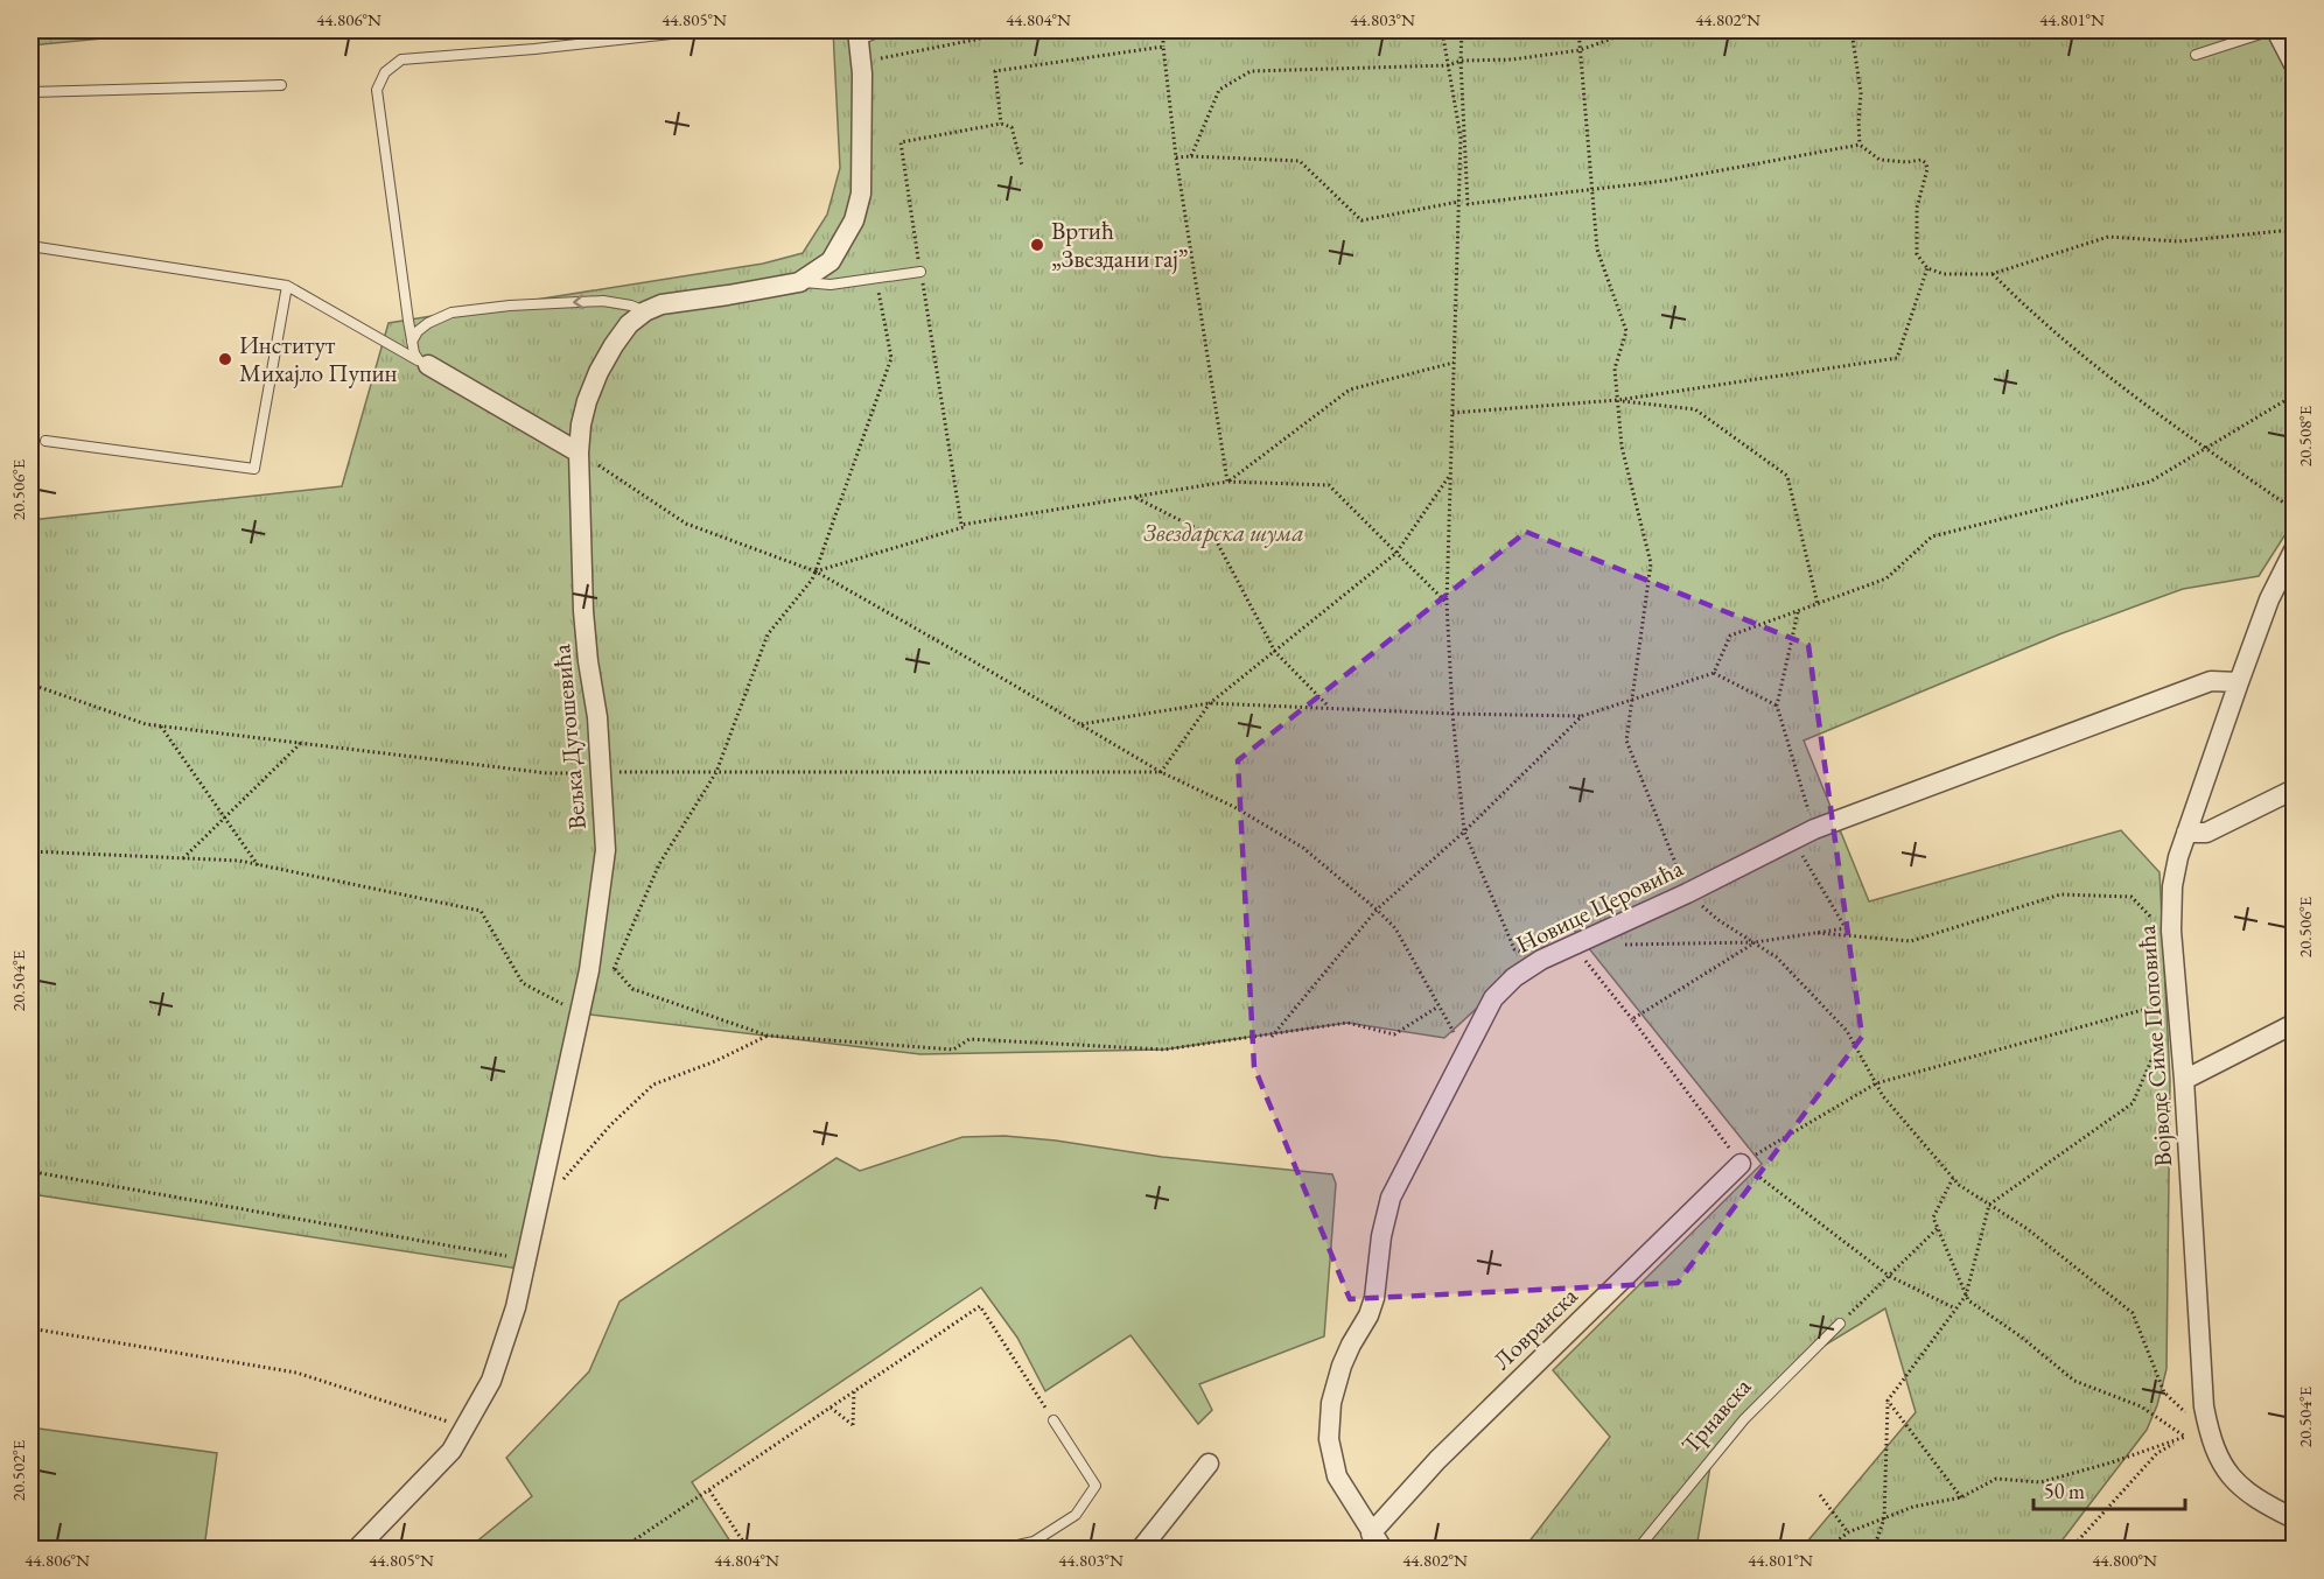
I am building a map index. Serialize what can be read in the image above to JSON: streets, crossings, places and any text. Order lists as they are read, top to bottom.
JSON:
{
  "streets": {
    "street": [
      "Вељка Дугошевића",
      "Новице Церовића",
      "Војводе Симе Поповића",
      "Ловранска"
    ],
    "lane": ["Трнавска"]
  },
  "crossings": [
    ["Новице Церовића", "Војводе Симе Поповића"],
    ["Новице Церовића", "Ловранска"]
  ],
  "parks": ["Звездарска шума"],
  "places": ["Вртић „Звездани гај”", "Институт Михајло Пупин"],
  "scale_bar": "50 m",
  "coordinates": [
    "44.806°N",
    "44.805°N",
    "44.804°N",
    "44.803°N",
    "44.802°N",
    "44.801°N",
    "20.508°E",
    "20.506°E",
    "20.504°E",
    "20.502°E",
    "44.800°N"
  ]
}
